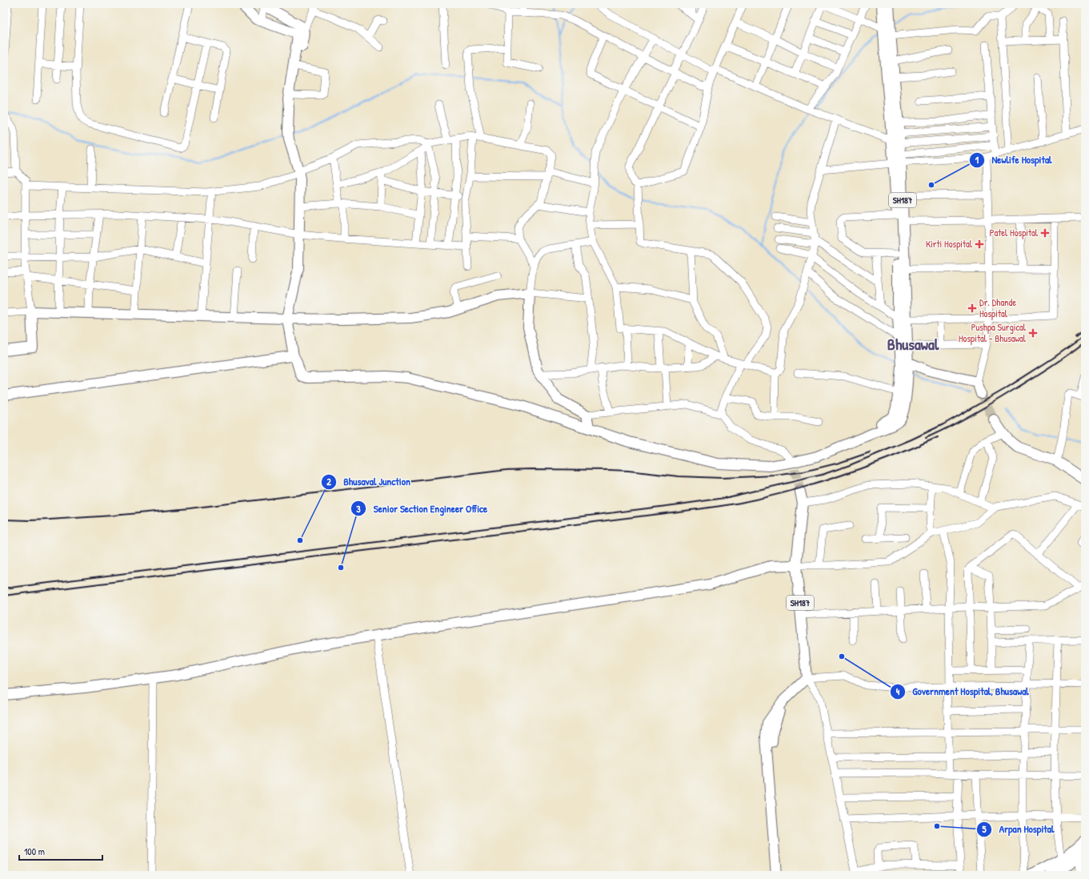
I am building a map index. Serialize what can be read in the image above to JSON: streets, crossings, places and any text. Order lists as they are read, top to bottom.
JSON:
{
  "streets": {
    "main road": ["SH187"]
  },
  "districts": ["Bhusawal"],
  "places": {
    "other": [
      "Newlife Hospital",
      "Bhusaval Junction",
      "Senior Section Engineer Office",
      "Government Hospital, Bhusawal",
      "Arpan Hospital"
    ],
    "health": [
      "Patel Hospital",
      "Kirti Hospital",
      "Dr. Dhande Hospital",
      "Pushpa Surgical Hospital - Bhusawal"
    ]
  },
  "scale_bar": "100 m"
}
